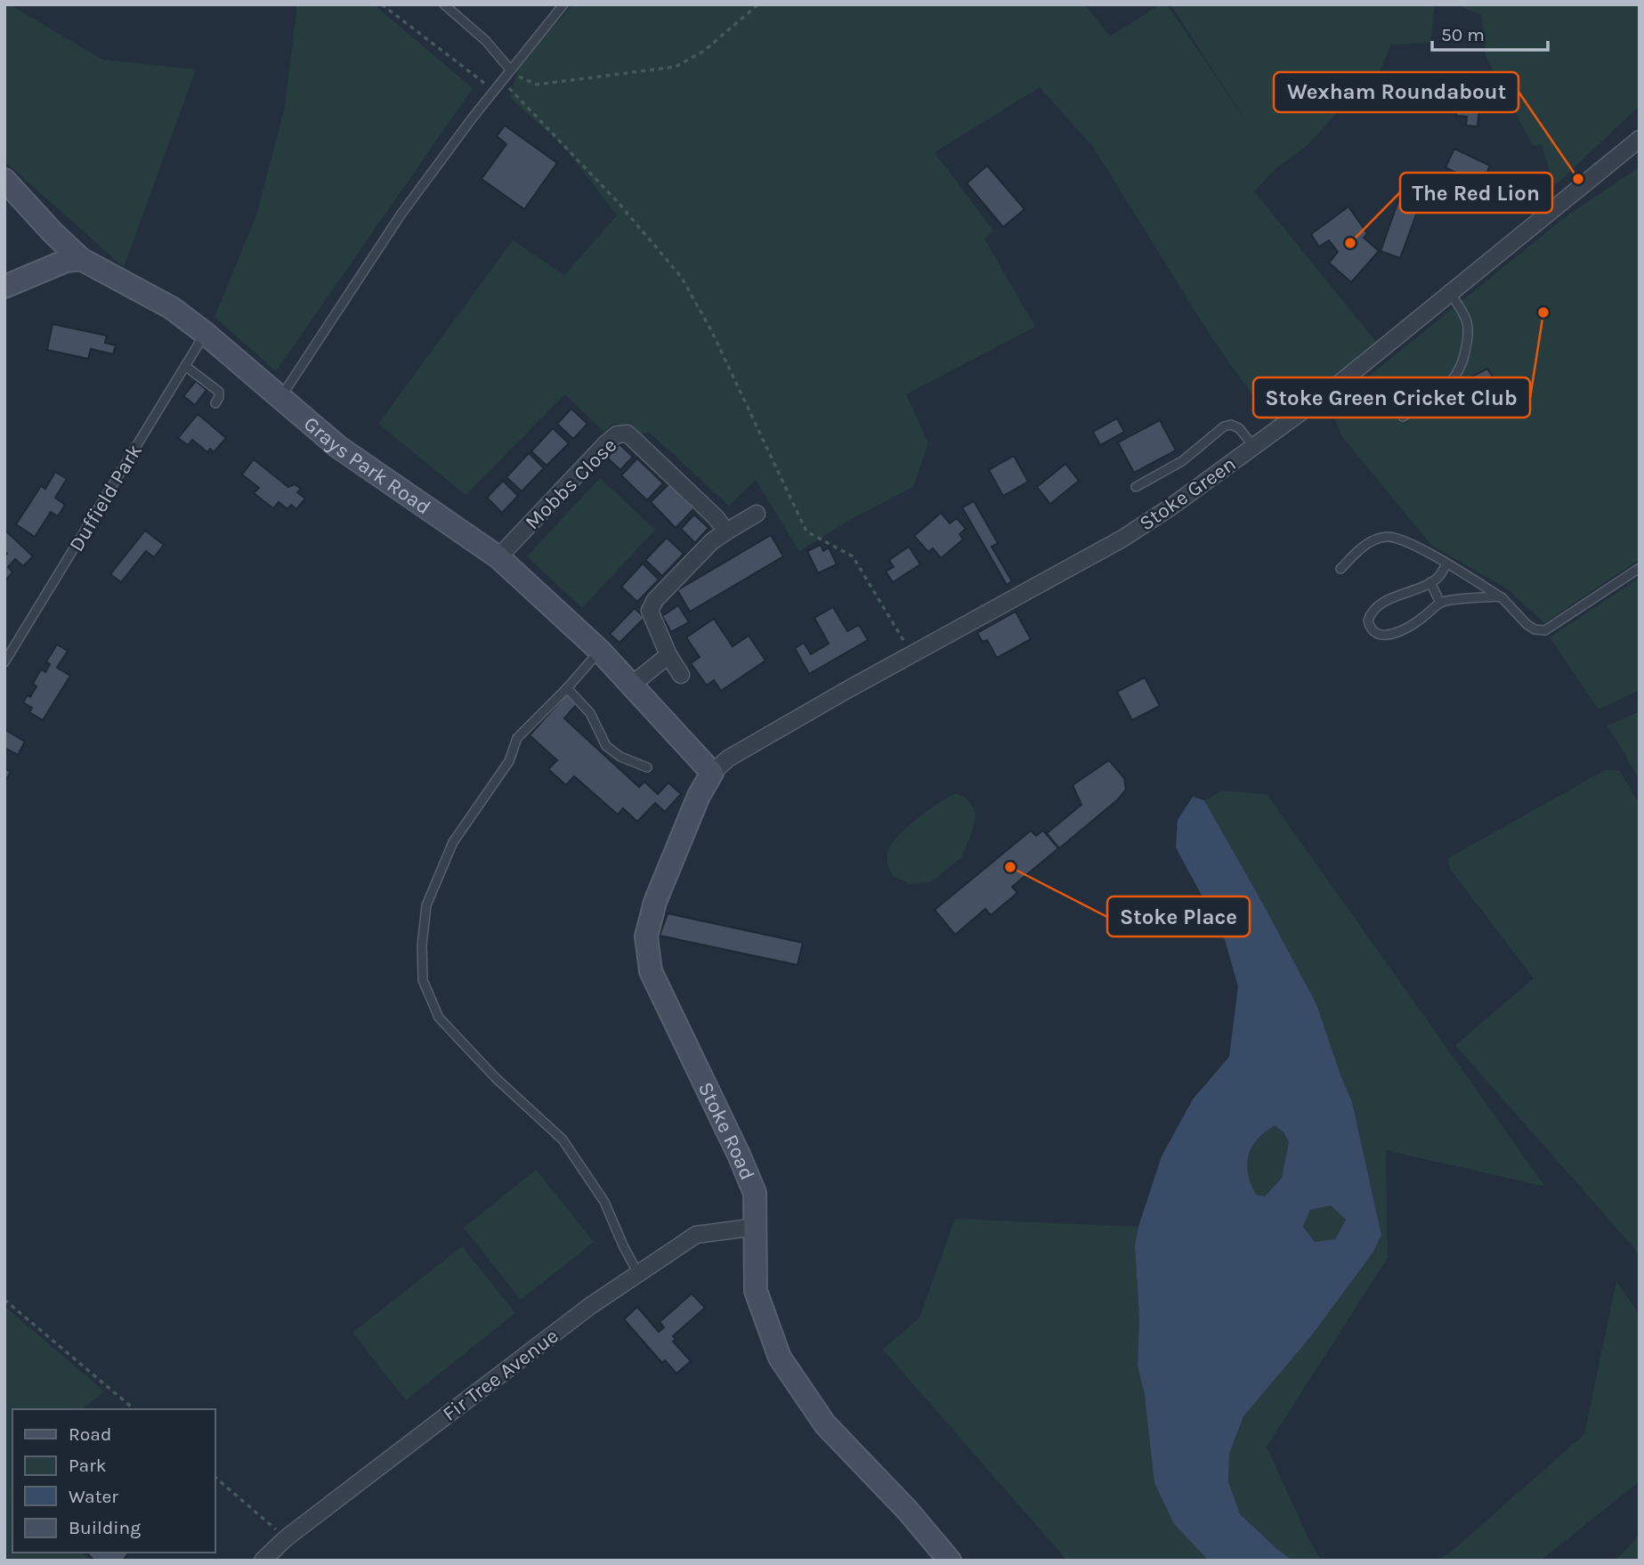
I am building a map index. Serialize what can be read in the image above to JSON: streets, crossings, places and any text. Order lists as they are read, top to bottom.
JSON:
{
  "streets": {
    "main road": ["Grays Park Road", "Stoke Road"],
    "street": ["Mobbs Close", "Stoke Green", "Fir Tree Avenue"],
    "lane": ["Duffield Park"]
  },
  "crossings": [
    ["Grays Park Road", "Mobbs Close"],
    ["Grays Park Road", "Stoke Green"],
    ["Grays Park Road", "Duffield Park"],
    ["Grays Park Road", "Stoke Road"],
    ["Stoke Green", "Stoke Road"],
    ["Stoke Road", "Fir Tree Avenue"]
  ],
  "places": [
    "Wexham Roundabout",
    "The Red Lion",
    "Stoke Green Cricket Club",
    "Stoke Place"
  ],
  "legend": [
    "Road",
    "Park",
    "Water",
    "Building"
  ],
  "scale_bar": "50 m"
}
